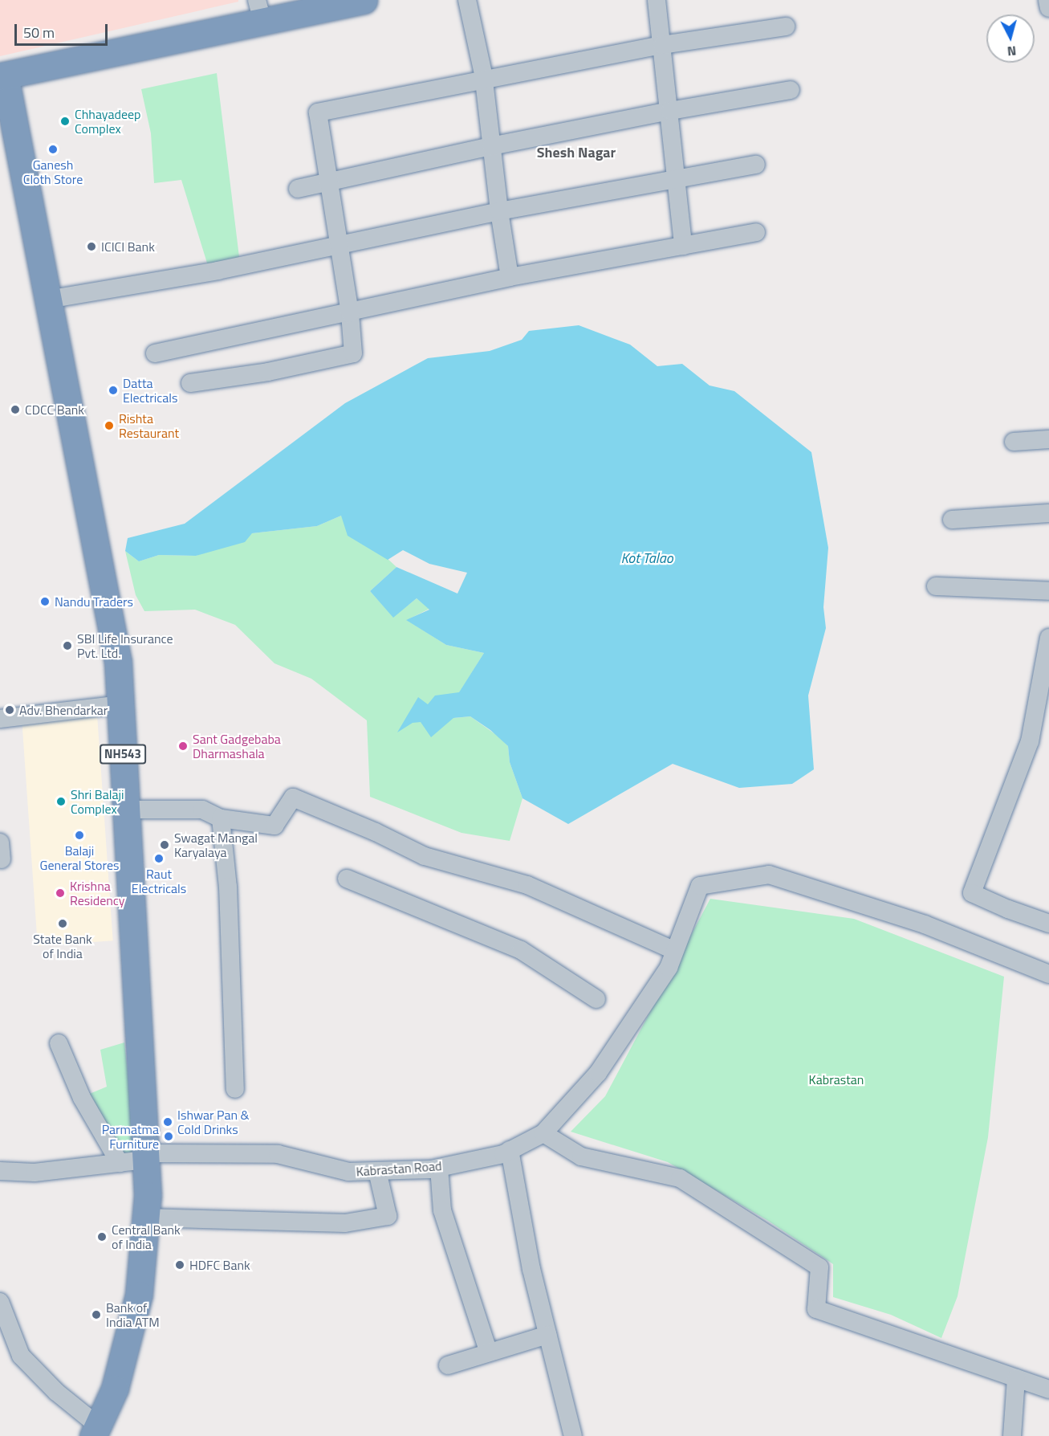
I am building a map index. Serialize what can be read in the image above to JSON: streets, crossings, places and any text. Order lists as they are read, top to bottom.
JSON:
{
  "streets": {
    "highway": ["NH543"],
    "street": ["Kabrastan Road"]
  },
  "crossings": [
    ["NH543", "Kabrastan Road"]
  ],
  "districts": ["Shesh Nagar"],
  "water": ["Kot Talao"],
  "parks": ["Kabrastan"],
  "places": [
    "Chhayadeep Complex",
    "Ganesh Cloth Store",
    "ICICI Bank",
    "Datta Electricals",
    "CDCC Bank",
    "Rishta Restaurant",
    "Nandu Traders",
    "SBI Life Insurance Pvt. Ltd.",
    "Adv. Bhendarkar",
    "Sant Gadgebaba Dharmashala",
    "Shri Balaji Complex",
    "Balaji General Stores",
    "Swagat Mangal Karyalaya",
    "Raut Electricals",
    "Krishna Residency",
    "State Bank of India",
    "Ishwar Pan & Cold Drinks",
    "Parmatma Furniture",
    "Central Bank of India",
    "HDFC Bank",
    "Bank of India ATM"
  ],
  "scale_bar": "50 m",
  "north": "bottom"
}
